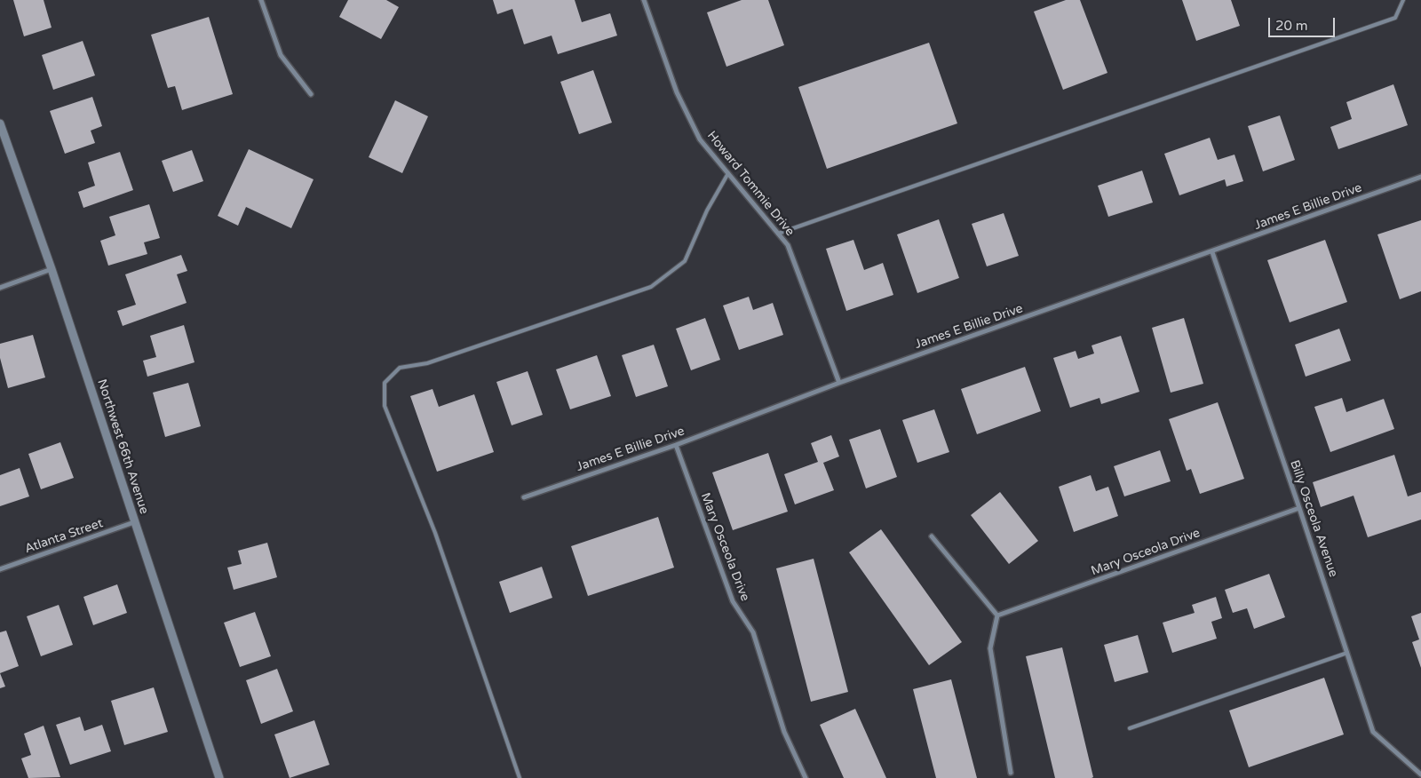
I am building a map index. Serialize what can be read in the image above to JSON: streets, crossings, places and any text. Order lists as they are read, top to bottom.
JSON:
{
  "streets": {
    "street": [
      "Howard Tommie Drive",
      "James E Billie Drive",
      "Northwest 66th Avenue",
      "Billy Osceola Avenue",
      "Atlanta Street",
      "Mary Osceola Drive"
    ]
  },
  "crossings": [
    ["Howard Tommie Drive", "James E Billie Drive"],
    ["James E Billie Drive", "Billy Osceola Avenue"],
    ["James E Billie Drive", "Mary Osceola Drive"],
    ["Northwest 66th Avenue", "Atlanta Street"],
    ["Billy Osceola Avenue", "Mary Osceola Drive"]
  ],
  "scale_bar": "20 m"
}
